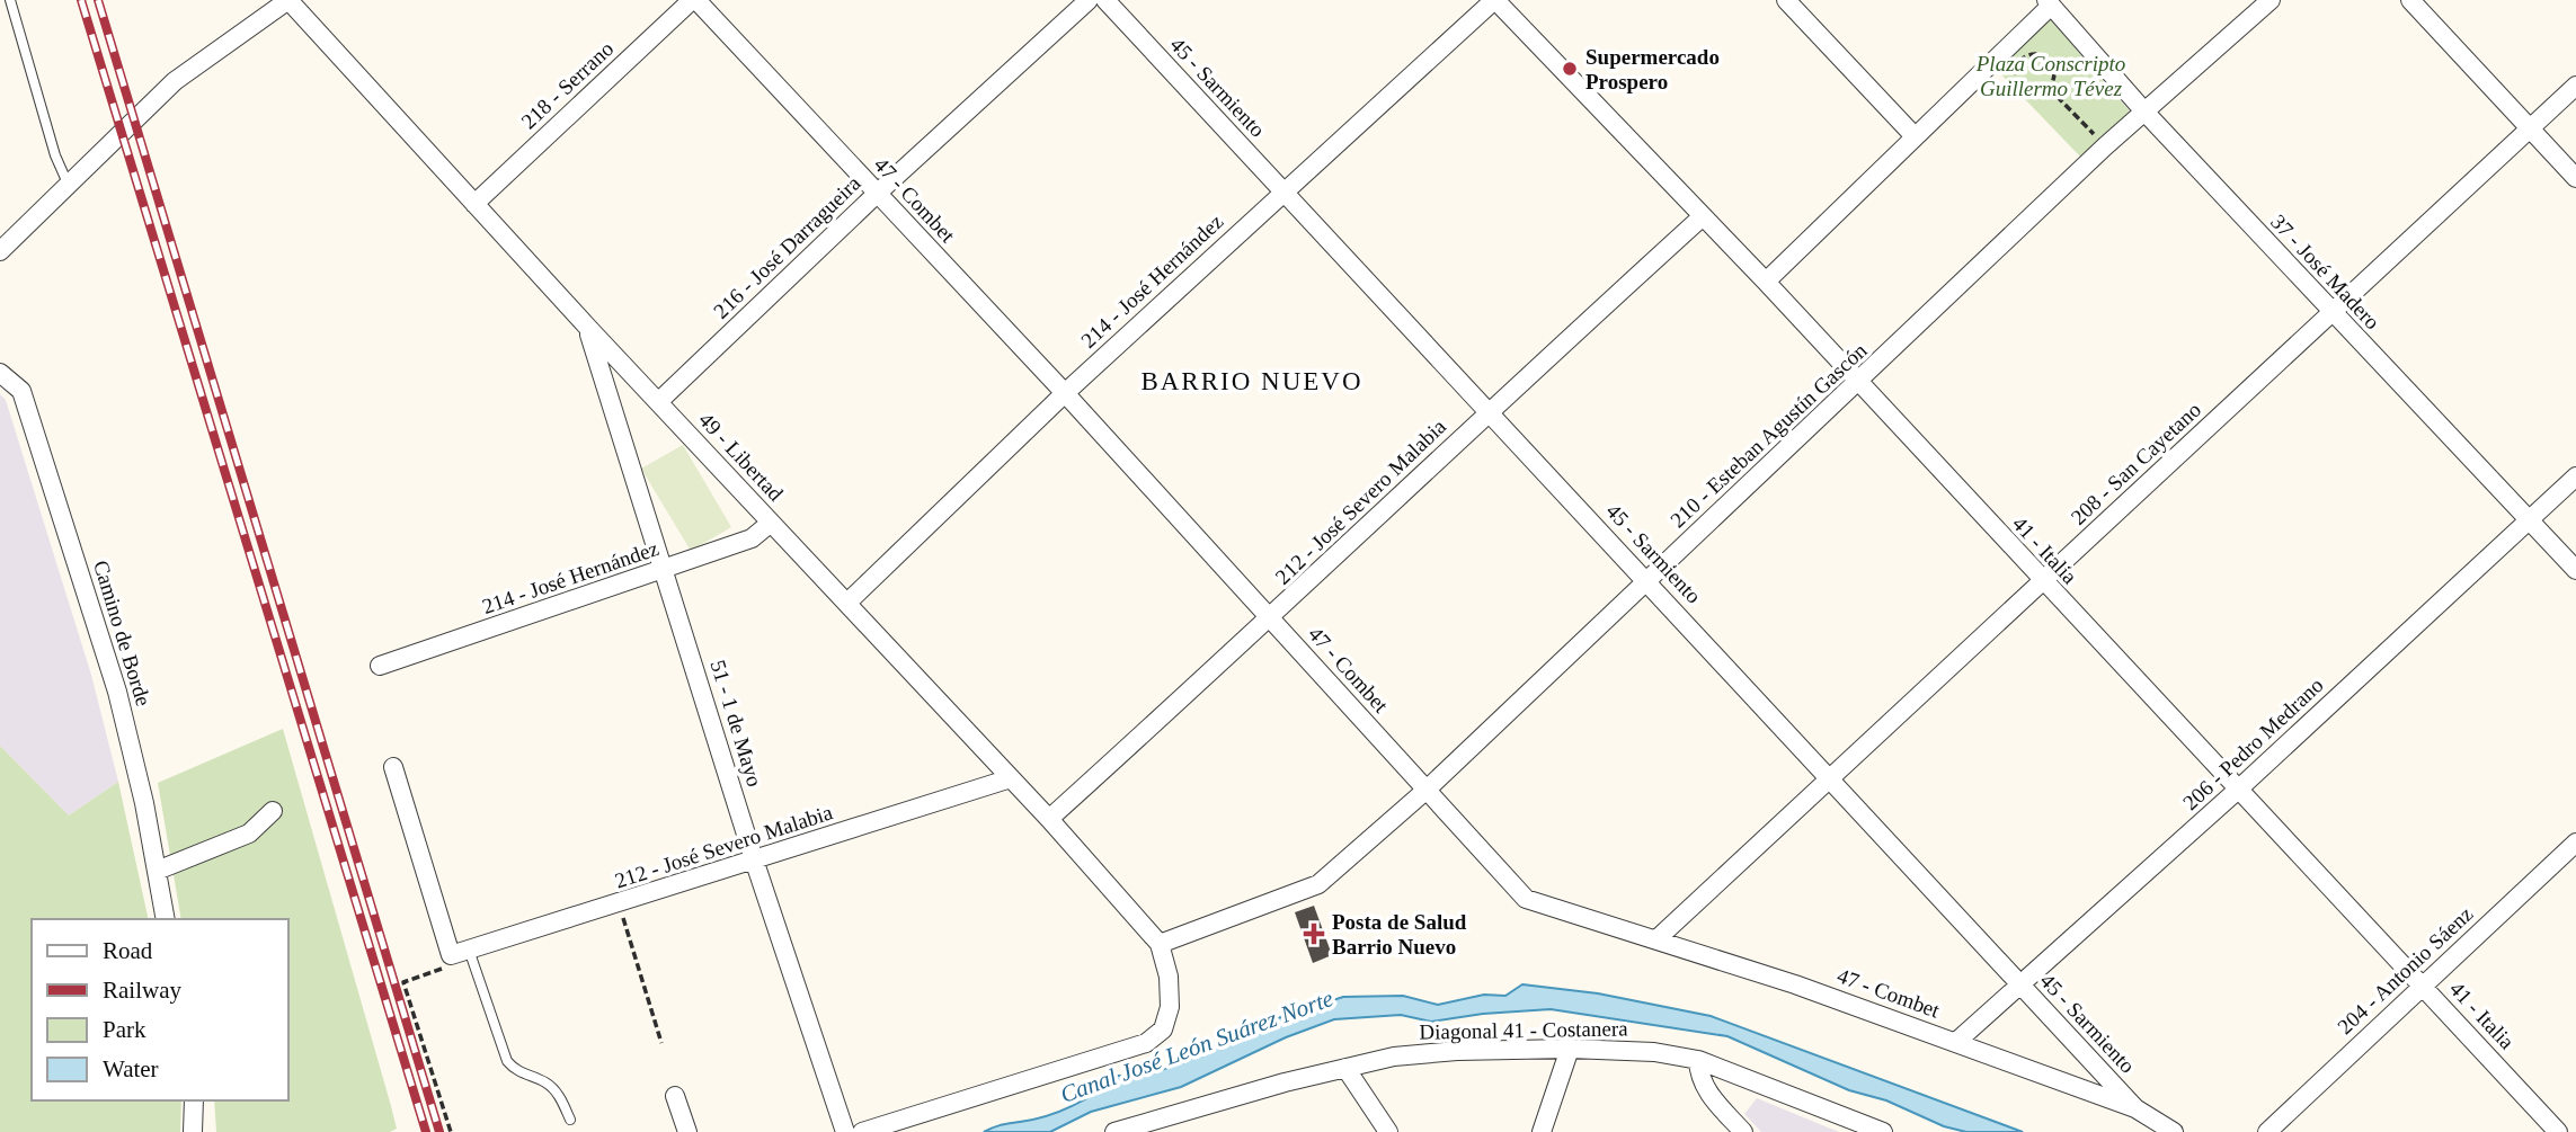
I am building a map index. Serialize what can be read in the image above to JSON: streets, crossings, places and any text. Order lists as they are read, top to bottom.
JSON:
{
  "streets": {
    "street": [
      "218 - Serrano",
      "45 - Sarmiento",
      "47 - Combet",
      "216 - José Darragueira",
      "37 - José Madero",
      "214 - José Hernández",
      "210 - Esteban Agustín Gascón",
      "49 - Libertad",
      "208 - San Cayetano",
      "212 - José Severo Malabia",
      "41 - Italia",
      "Camino de Borde",
      "51 - 1 de Mayo",
      "206 - Pedro Medrano",
      "204 - Antonio Sáenz",
      "Diagonal 41 - Costanera"
    ]
  },
  "crossings": [
    ["218 - Serrano", "47 - Combet"],
    ["218 - Serrano", "49 - Libertad"],
    ["45 - Sarmiento", "47 - Combet"],
    ["45 - Sarmiento", "214 - José Hernández"],
    ["45 - Sarmiento", "210 - Esteban Agustín Gascón"],
    ["45 - Sarmiento", "208 - San Cayetano"],
    ["45 - Sarmiento", "212 - José Severo Malabia"],
    ["45 - Sarmiento", "206 - Pedro Medrano"],
    ["47 - Combet", "216 - José Darragueira"],
    ["47 - Combet", "214 - José Hernández"],
    ["47 - Combet", "210 - Esteban Agustín Gascón"],
    ["47 - Combet", "208 - San Cayetano"],
    ["47 - Combet", "212 - José Severo Malabia"],
    ["47 - Combet", "206 - Pedro Medrano"],
    ["216 - José Darragueira", "49 - Libertad"],
    ["37 - José Madero", "210 - Esteban Agustín Gascón"],
    ["37 - José Madero", "208 - San Cayetano"],
    ["37 - José Madero", "206 - Pedro Medrano"],
    ["214 - José Hernández", "49 - Libertad"],
    ["214 - José Hernández", "41 - Italia"],
    ["214 - José Hernández", "51 - 1 de Mayo"],
    ["210 - Esteban Agustín Gascón", "49 - Libertad"],
    ["210 - Esteban Agustín Gascón", "41 - Italia"],
    ["49 - Libertad", "212 - José Severo Malabia"],
    ["49 - Libertad", "51 - 1 de Mayo"],
    ["208 - San Cayetano", "41 - Italia"],
    ["212 - José Severo Malabia", "41 - Italia"],
    ["212 - José Severo Malabia", "51 - 1 de Mayo"],
    ["41 - Italia", "206 - Pedro Medrano"],
    ["41 - Italia", "204 - Antonio Sáenz"]
  ],
  "districts": ["BARRIO NUEVO"],
  "water": ["Canal José León Suárez Norte"],
  "parks": ["Plaza Conscripto Guillermo Tévez"],
  "places": {
    "other": ["Supermercado Prospero"],
    "health": ["Posta de Salud Barrio Nuevo"]
  },
  "legend": [
    "Road",
    "Railway",
    "Park",
    "Water"
  ]
}
